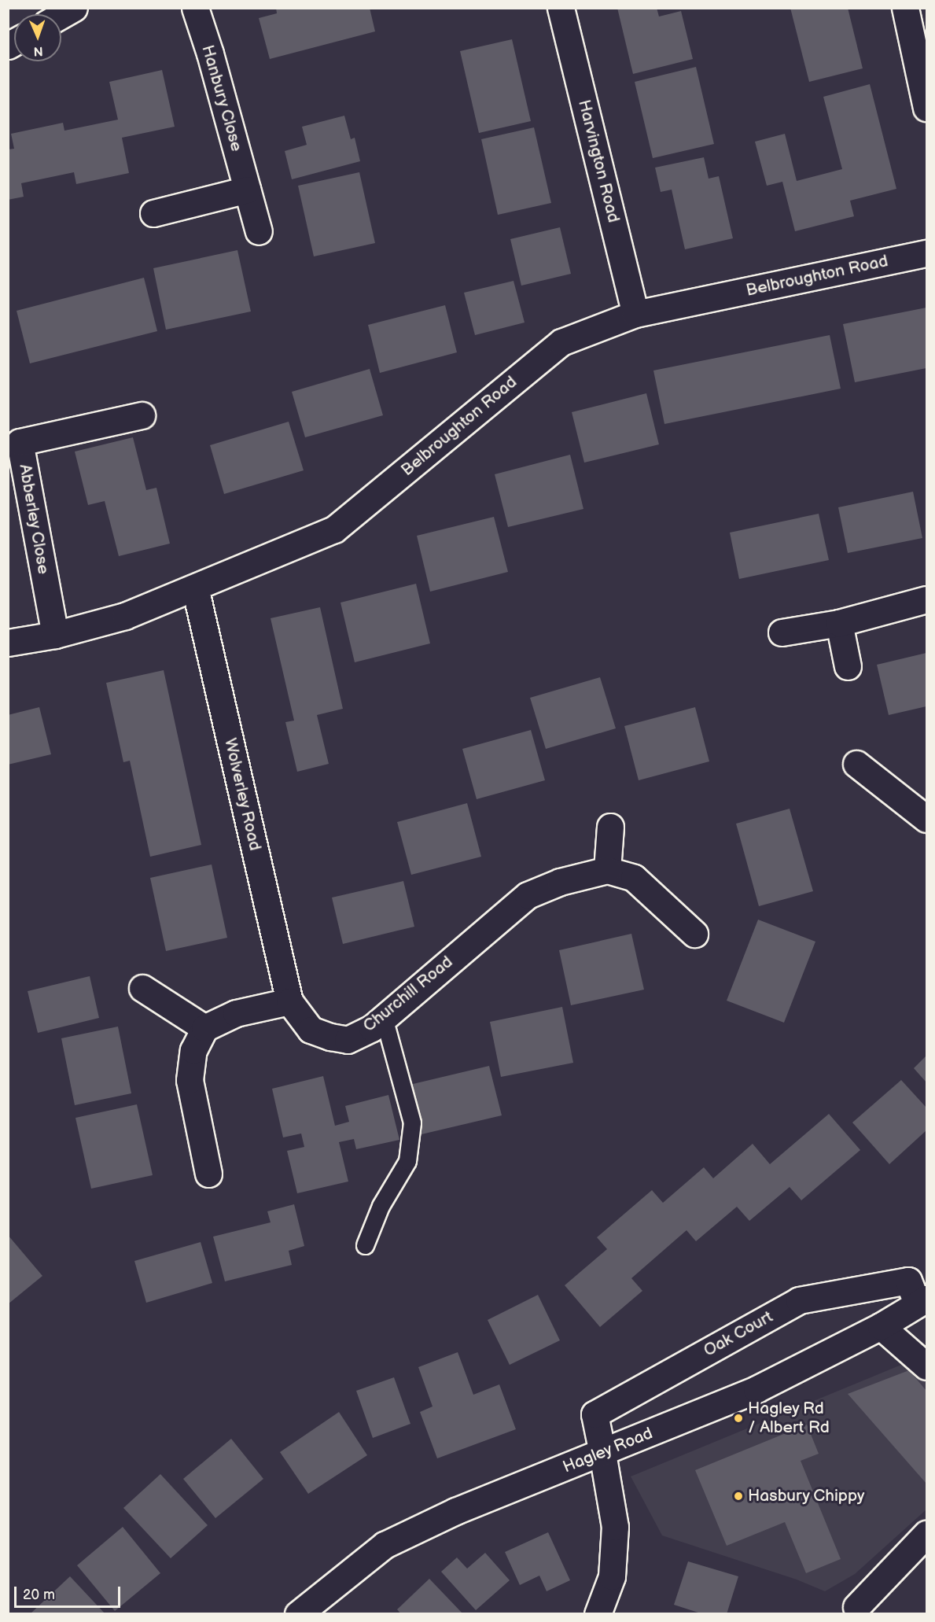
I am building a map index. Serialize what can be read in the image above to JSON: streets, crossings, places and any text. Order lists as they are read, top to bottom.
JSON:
{
  "streets": {
    "street": [
      "Hanbury Close",
      "Harvington Road",
      "Belbroughton Road",
      "Abberley Close",
      "Wolverley Road",
      "Churchill Road",
      "Oak Court",
      "Hagley Road"
    ]
  },
  "crossings": [
    ["Harvington Road", "Belbroughton Road"],
    ["Belbroughton Road", "Abberley Close"],
    ["Belbroughton Road", "Wolverley Road"],
    ["Wolverley Road", "Churchill Road"],
    ["Oak Court", "Hagley Road"]
  ],
  "places": ["Hagley Rd / Albert Rd", "Hasbury Chippy"],
  "scale_bar": "20 m",
  "north": "bottom"
}
